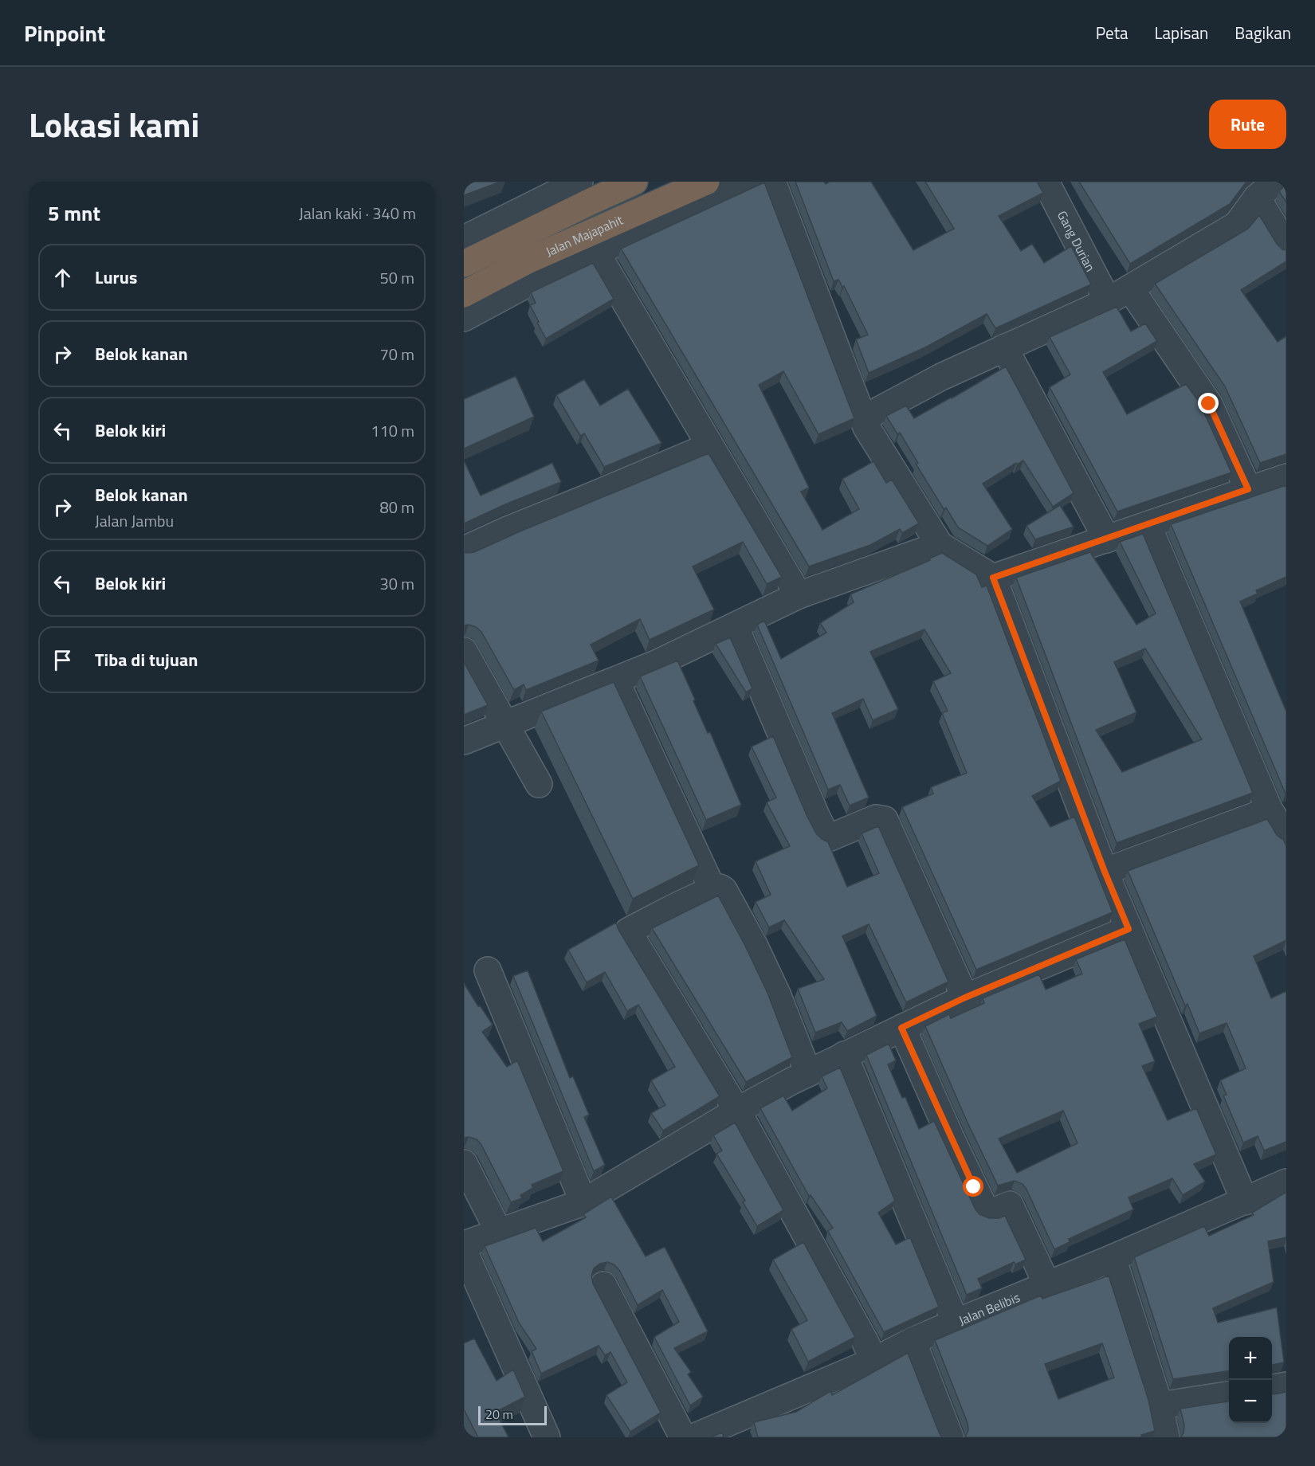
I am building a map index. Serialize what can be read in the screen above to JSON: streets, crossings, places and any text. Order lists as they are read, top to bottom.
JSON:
{
  "streets": {
    "highway": ["Jalan Majapahit"],
    "street": ["Gang Durian", "Jalan Belibis"]
  },
  "scale_bar": "20 m",
  "page": {
    "header": "Pinpoint",
    "nav": ["Peta", "Lapisan", "Bagikan"],
    "title": "Lokasi kami",
    "buttons": "Rute",
    "heading": ["5 mnt", "Jalan kaki · 340 m"],
    "list": [
      ["Lurus", "50 m"],
      ["Belok kanan", "70 m"],
      ["Belok kiri", "110 m"],
      ["Belok kanan", "Jalan Jambu", "80 m"],
      ["Belok kiri", "30 m"],
      "Tiba di tujuan"
    ],
    "map_buttons": ["+", "−"],
    "scale": "20 m"
  }
}
